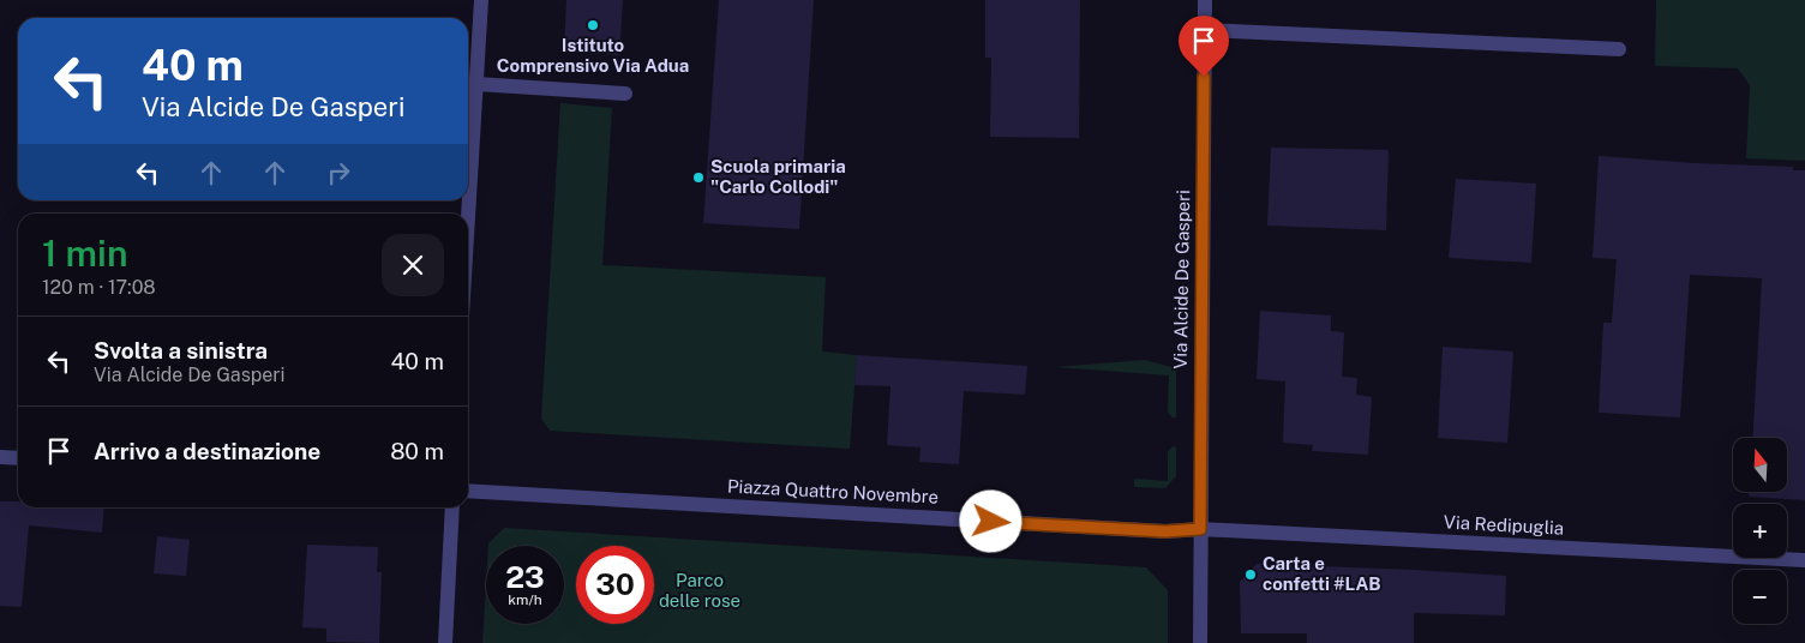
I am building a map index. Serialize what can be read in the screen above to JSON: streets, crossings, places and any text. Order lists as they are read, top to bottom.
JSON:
{
  "streets": {
    "street": ["Via Alcide De Gasperi", "Piazza Quattro Novembre", "Via Redipuglia"]
  },
  "crossings": [
    ["Via Alcide De Gasperi", "Piazza Quattro Novembre"],
    ["Via Alcide De Gasperi", "Via Redipuglia"],
    ["Piazza Quattro Novembre", "Via Redipuglia"]
  ],
  "parks": ["Parco delle rose"],
  "places": ["Istituto Comprensivo Via Adua", "Scuola primaria \"Carlo Collodi\"", "Carta e confetti #LAB"],
  "north": "top",
  "page": {
    "turn": ["40 m", "Via Alcide De Gasperi"],
    "heading": ["1 min", "120 m · 17:08"],
    "list": [
      {
        "name": "Svolta a sinistra",
        "note": "Via Alcide De Gasperi",
        "value": "40 m"
      },
      {
        "name": "Arrivo a destinazione",
        "value": "80 m"
      }
    ],
    "map_buttons": ["+", "−"],
    "speed": "23 km/h",
    "limit": "30"
  }
}
